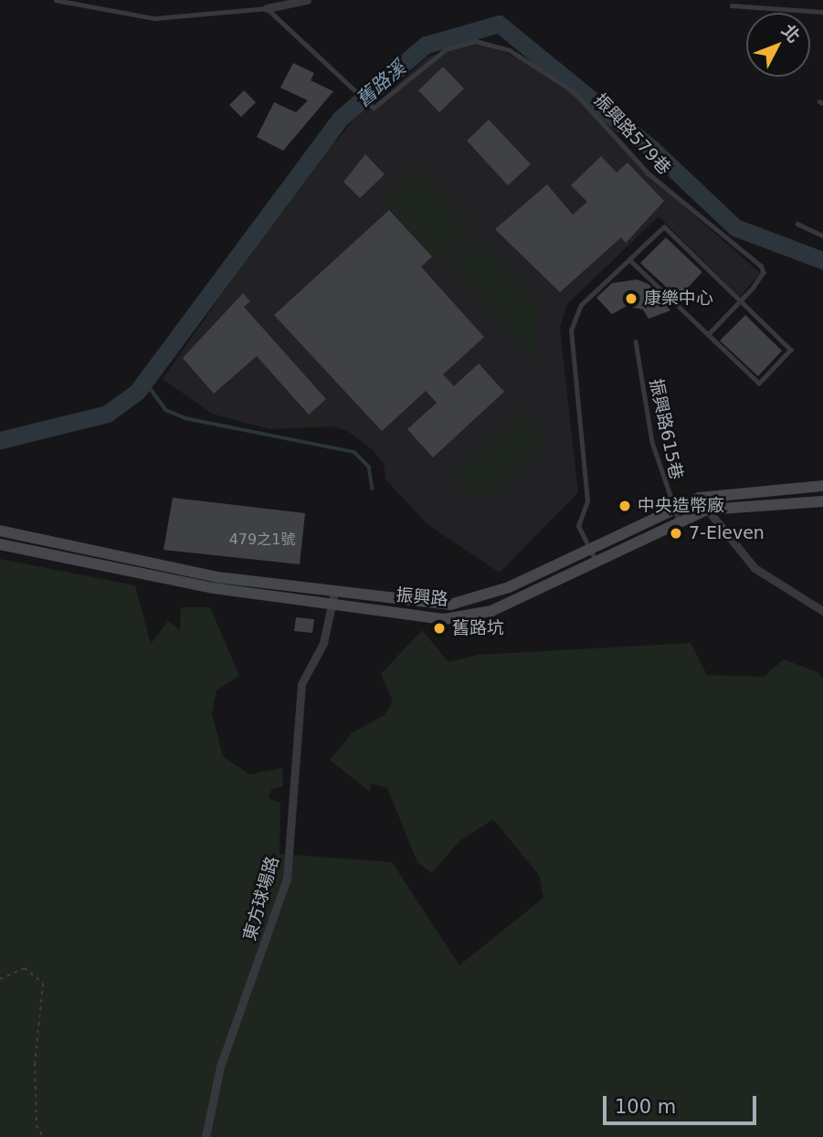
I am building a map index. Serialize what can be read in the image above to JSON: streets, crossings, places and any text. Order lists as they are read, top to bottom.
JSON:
{
  "streets": {
    "street": ["振興路", "東方球場路"],
    "lane": ["振興路579巷", "振興路615巷"]
  },
  "crossings": [
    ["振興路615巷", "振興路"],
    ["振興路", "東方球場路"]
  ],
  "water": ["舊路溪"],
  "places": [
    "康樂中心",
    "中央造幣廠",
    "7-Eleven",
    "舊路坑"
  ],
  "house_numbers": ["479之1號"],
  "scale_bar": "100 m",
  "north": "top right"
}
